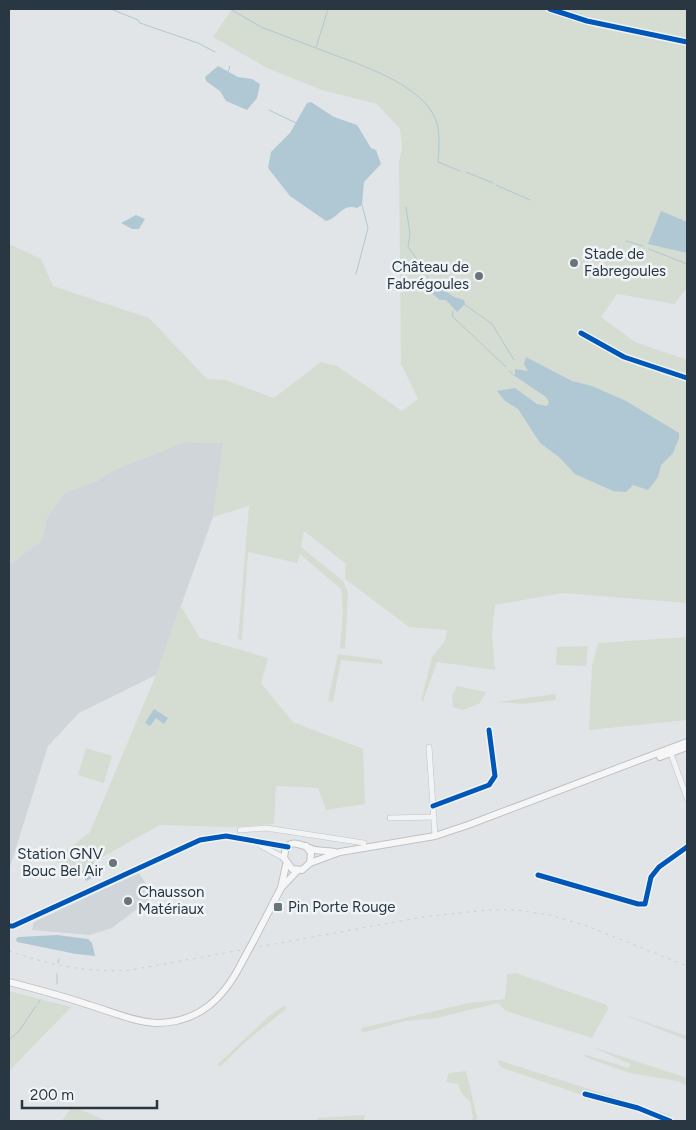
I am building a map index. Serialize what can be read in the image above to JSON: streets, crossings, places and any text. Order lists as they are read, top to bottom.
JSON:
{
  "places": {
    "other": [
      "Stade de Fabregoules",
      "Château de Fabrégoules",
      "Station GNV Bouc Bel Air",
      "Chausson Matériaux"
    ],
    "transit": ["Pin Porte Rouge"]
  },
  "scale_bar": "200 m"
}
